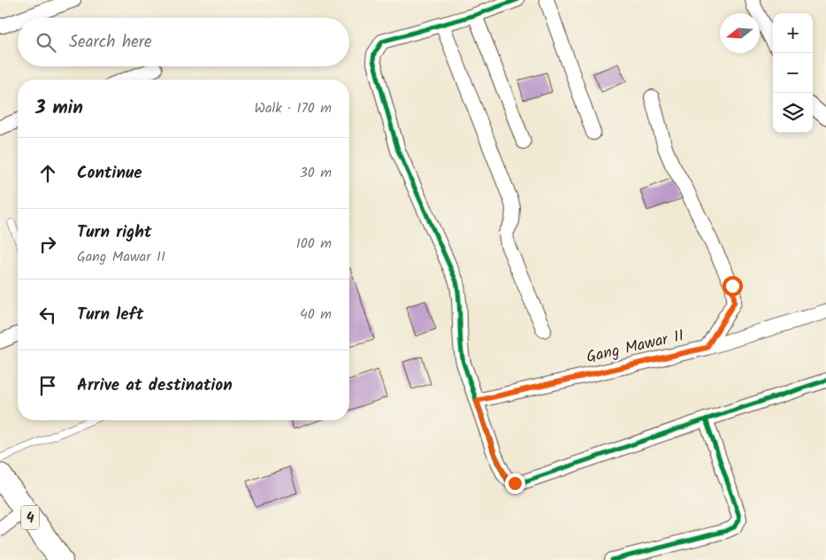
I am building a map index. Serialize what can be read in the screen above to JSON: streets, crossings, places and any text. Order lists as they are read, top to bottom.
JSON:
{
  "streets": {
    "highway": ["4"],
    "street": ["Gang Mawar II"]
  },
  "north": "left",
  "page": {
    "map_buttons": ["+", "−"],
    "search": "Search here",
    "heading": ["3 min", "Walk · 170 m"],
    "list": [
      ["Continue", "30 m"],
      ["Turn right", "Gang Mawar II", "100 m"],
      ["Turn left", "40 m"],
      "Arrive at destination"
    ]
  }
}
